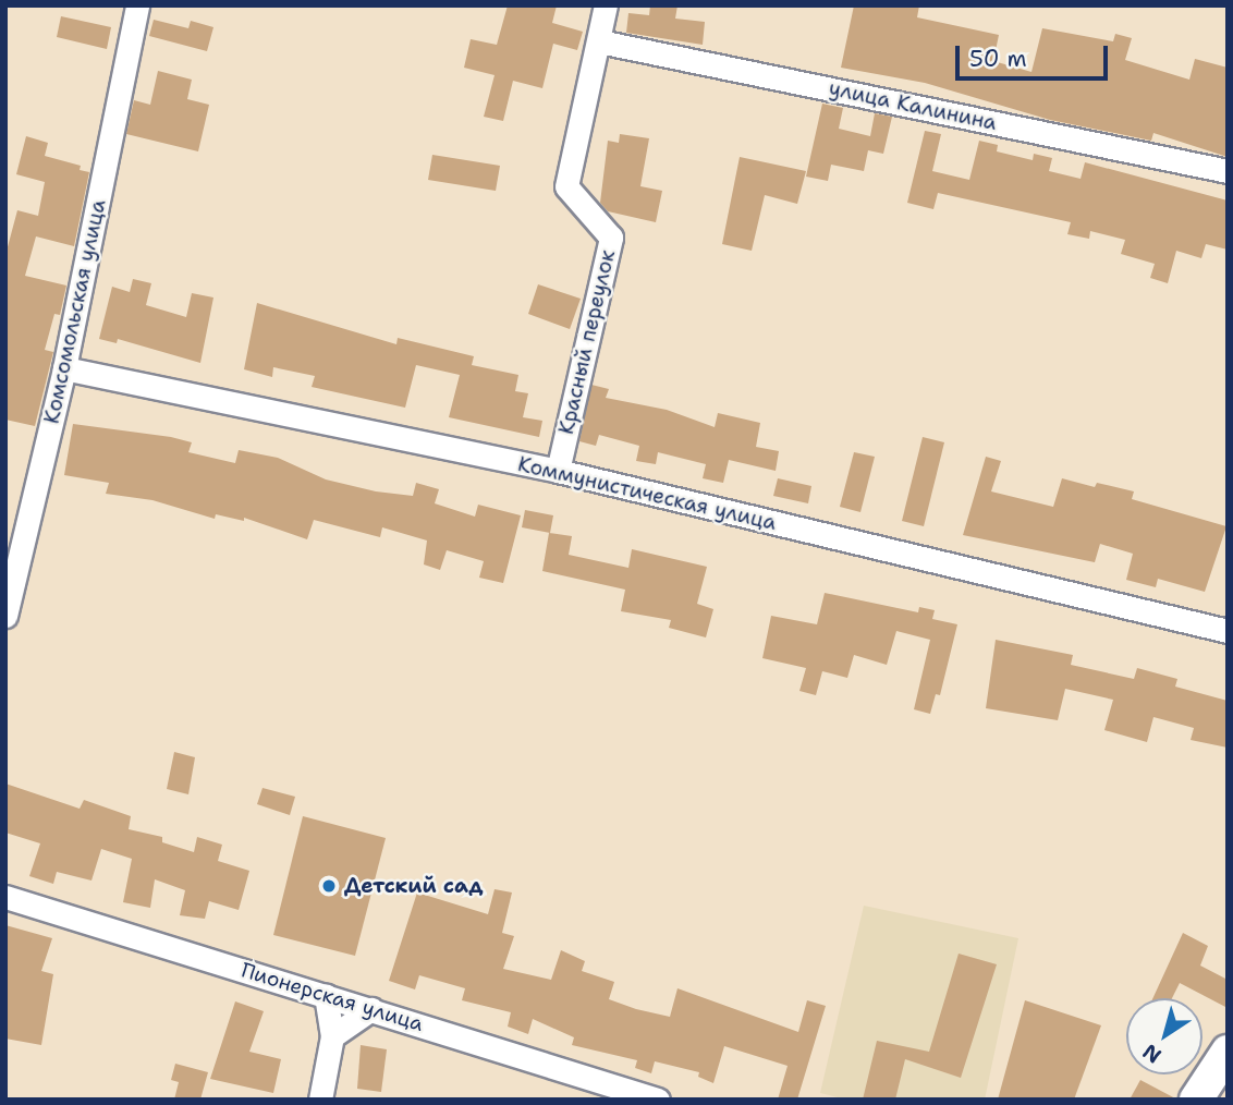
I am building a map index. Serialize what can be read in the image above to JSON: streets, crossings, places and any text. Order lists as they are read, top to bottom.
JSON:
{
  "streets": {
    "street": [
      "улица Калинина",
      "Комсомольская улица",
      "Красный переулок",
      "Коммунистическая улица",
      "Пионерская улица"
    ]
  },
  "crossings": [
    ["улица Калинина", "Красный переулок"],
    ["Комсомольская улица", "Коммунистическая улица"],
    ["Красный переулок", "Коммунистическая улица"]
  ],
  "places": ["Детский сад"],
  "scale_bar": "50 m",
  "north": "bottom left"
}
